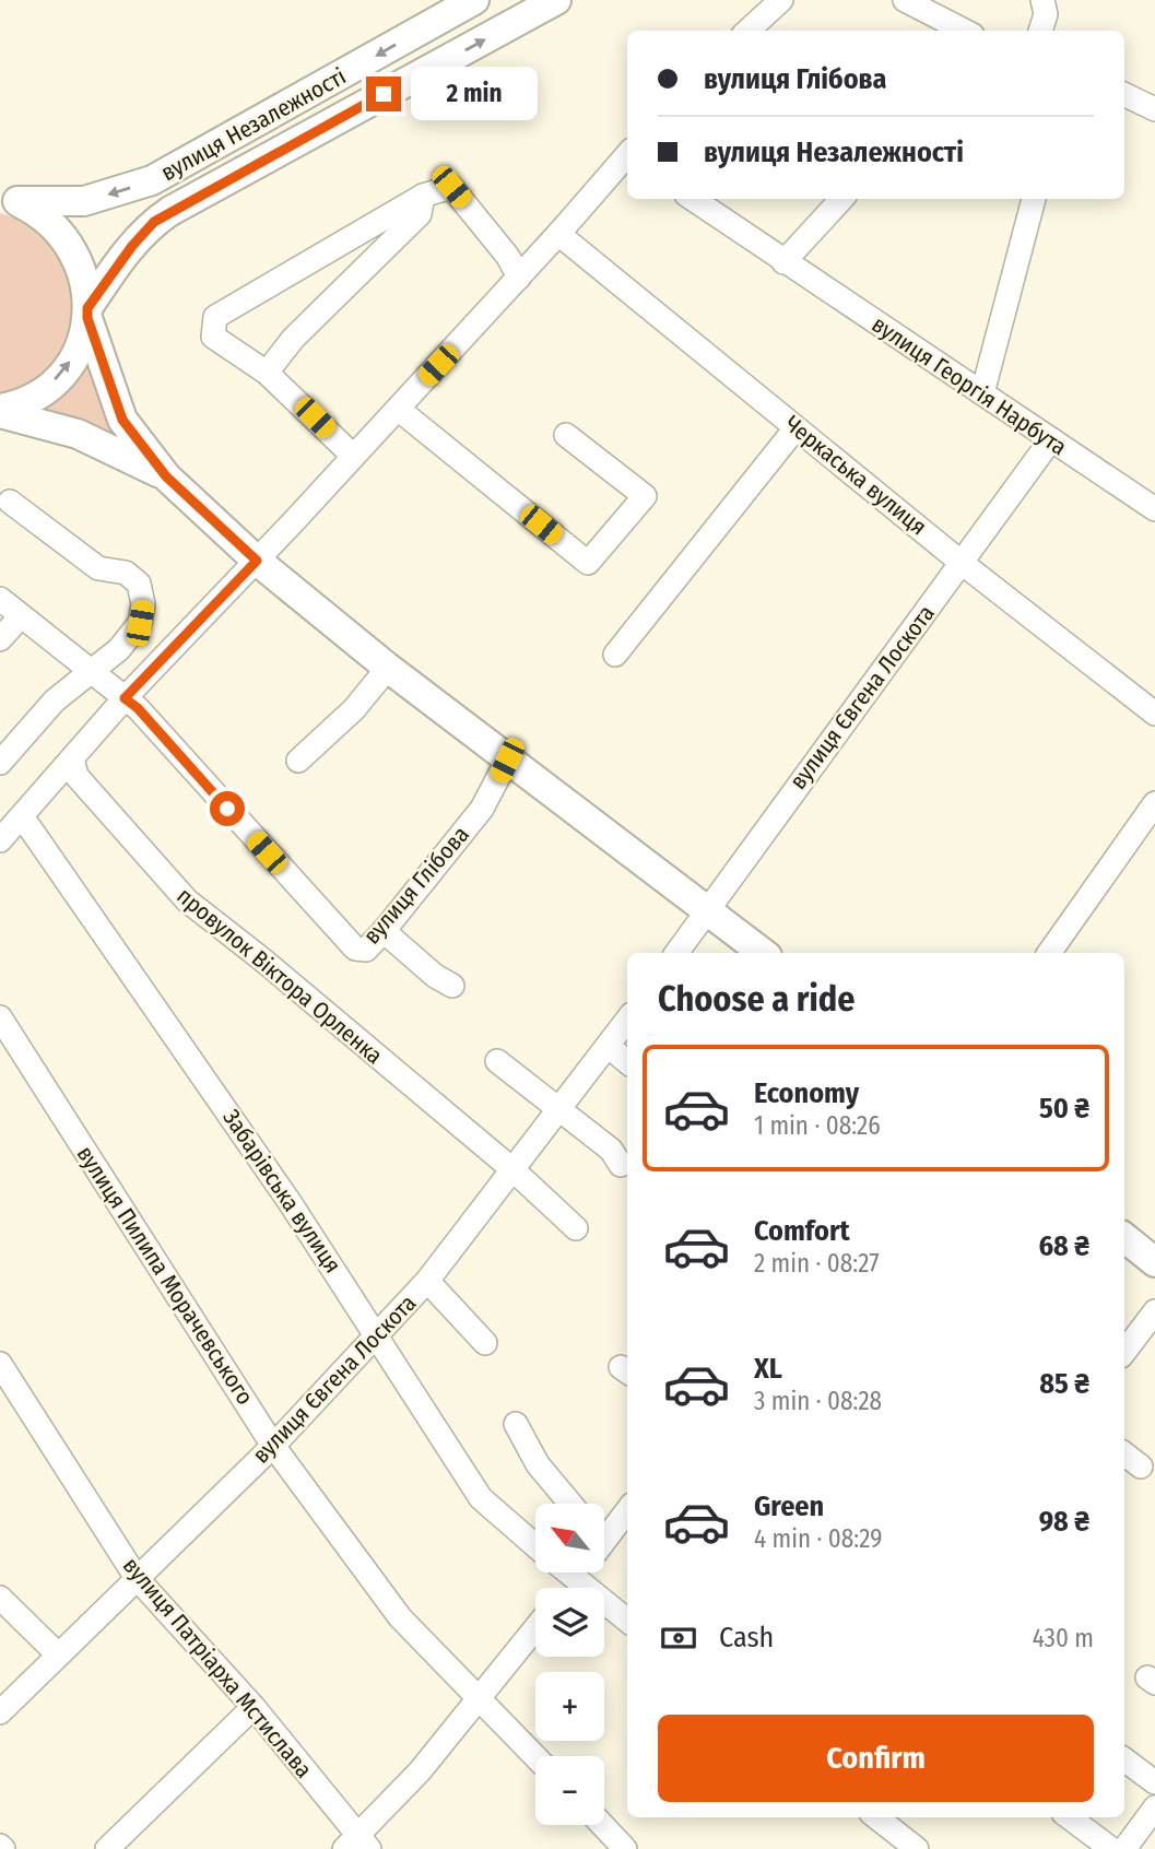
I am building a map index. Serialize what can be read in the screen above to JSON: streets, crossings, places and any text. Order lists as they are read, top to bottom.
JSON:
{
  "streets": {
    "main road": ["вулиця Незалежності"],
    "street": [
      "вулиця Георгія Нарбута",
      "Черкаська вулиця",
      "вулиця Євгена Лоскота",
      "вулиця Глібова",
      "провулок Віктора Орленка",
      "Забарівська вулиця",
      "вулиця Пилипа Морачевського",
      "вулиця Патріарха Мстислава"
    ]
  },
  "crossings": [
    ["вулиця Георгія Нарбута", "вулиця Євгена Лоскота"],
    ["Черкаська вулиця", "вулиця Євгена Лоскота"],
    ["вулиця Євгена Лоскота", "провулок Віктора Орленка"],
    ["вулиця Євгена Лоскота", "Забарівська вулиця"],
    ["вулиця Євгена Лоскота", "вулиця Пилипа Морачевського"],
    ["вулиця Євгена Лоскота", "вулиця Патріарха Мстислава"]
  ],
  "north": "top left",
  "page": {
    "banner": ["вулиця Глібова", "вулиця Незалежності"],
    "bubble": "2 min",
    "heading": "Choose a ride",
    "list": [
      {
        "name": "Economy",
        "note": "1 min · 08:26",
        "value": "50 ₴"
      },
      {
        "name": "Comfort",
        "note": "2 min · 08:27",
        "value": "68 ₴"
      },
      {
        "name": "XL",
        "note": "3 min · 08:28",
        "value": "85 ₴"
      },
      {
        "name": "Green",
        "note": "4 min · 08:29",
        "value": "98 ₴"
      }
    ],
    "map_buttons": ["+", "−"],
    "pay": ["Cash", "430 m"],
    "buttons": "Confirm"
  }
}
